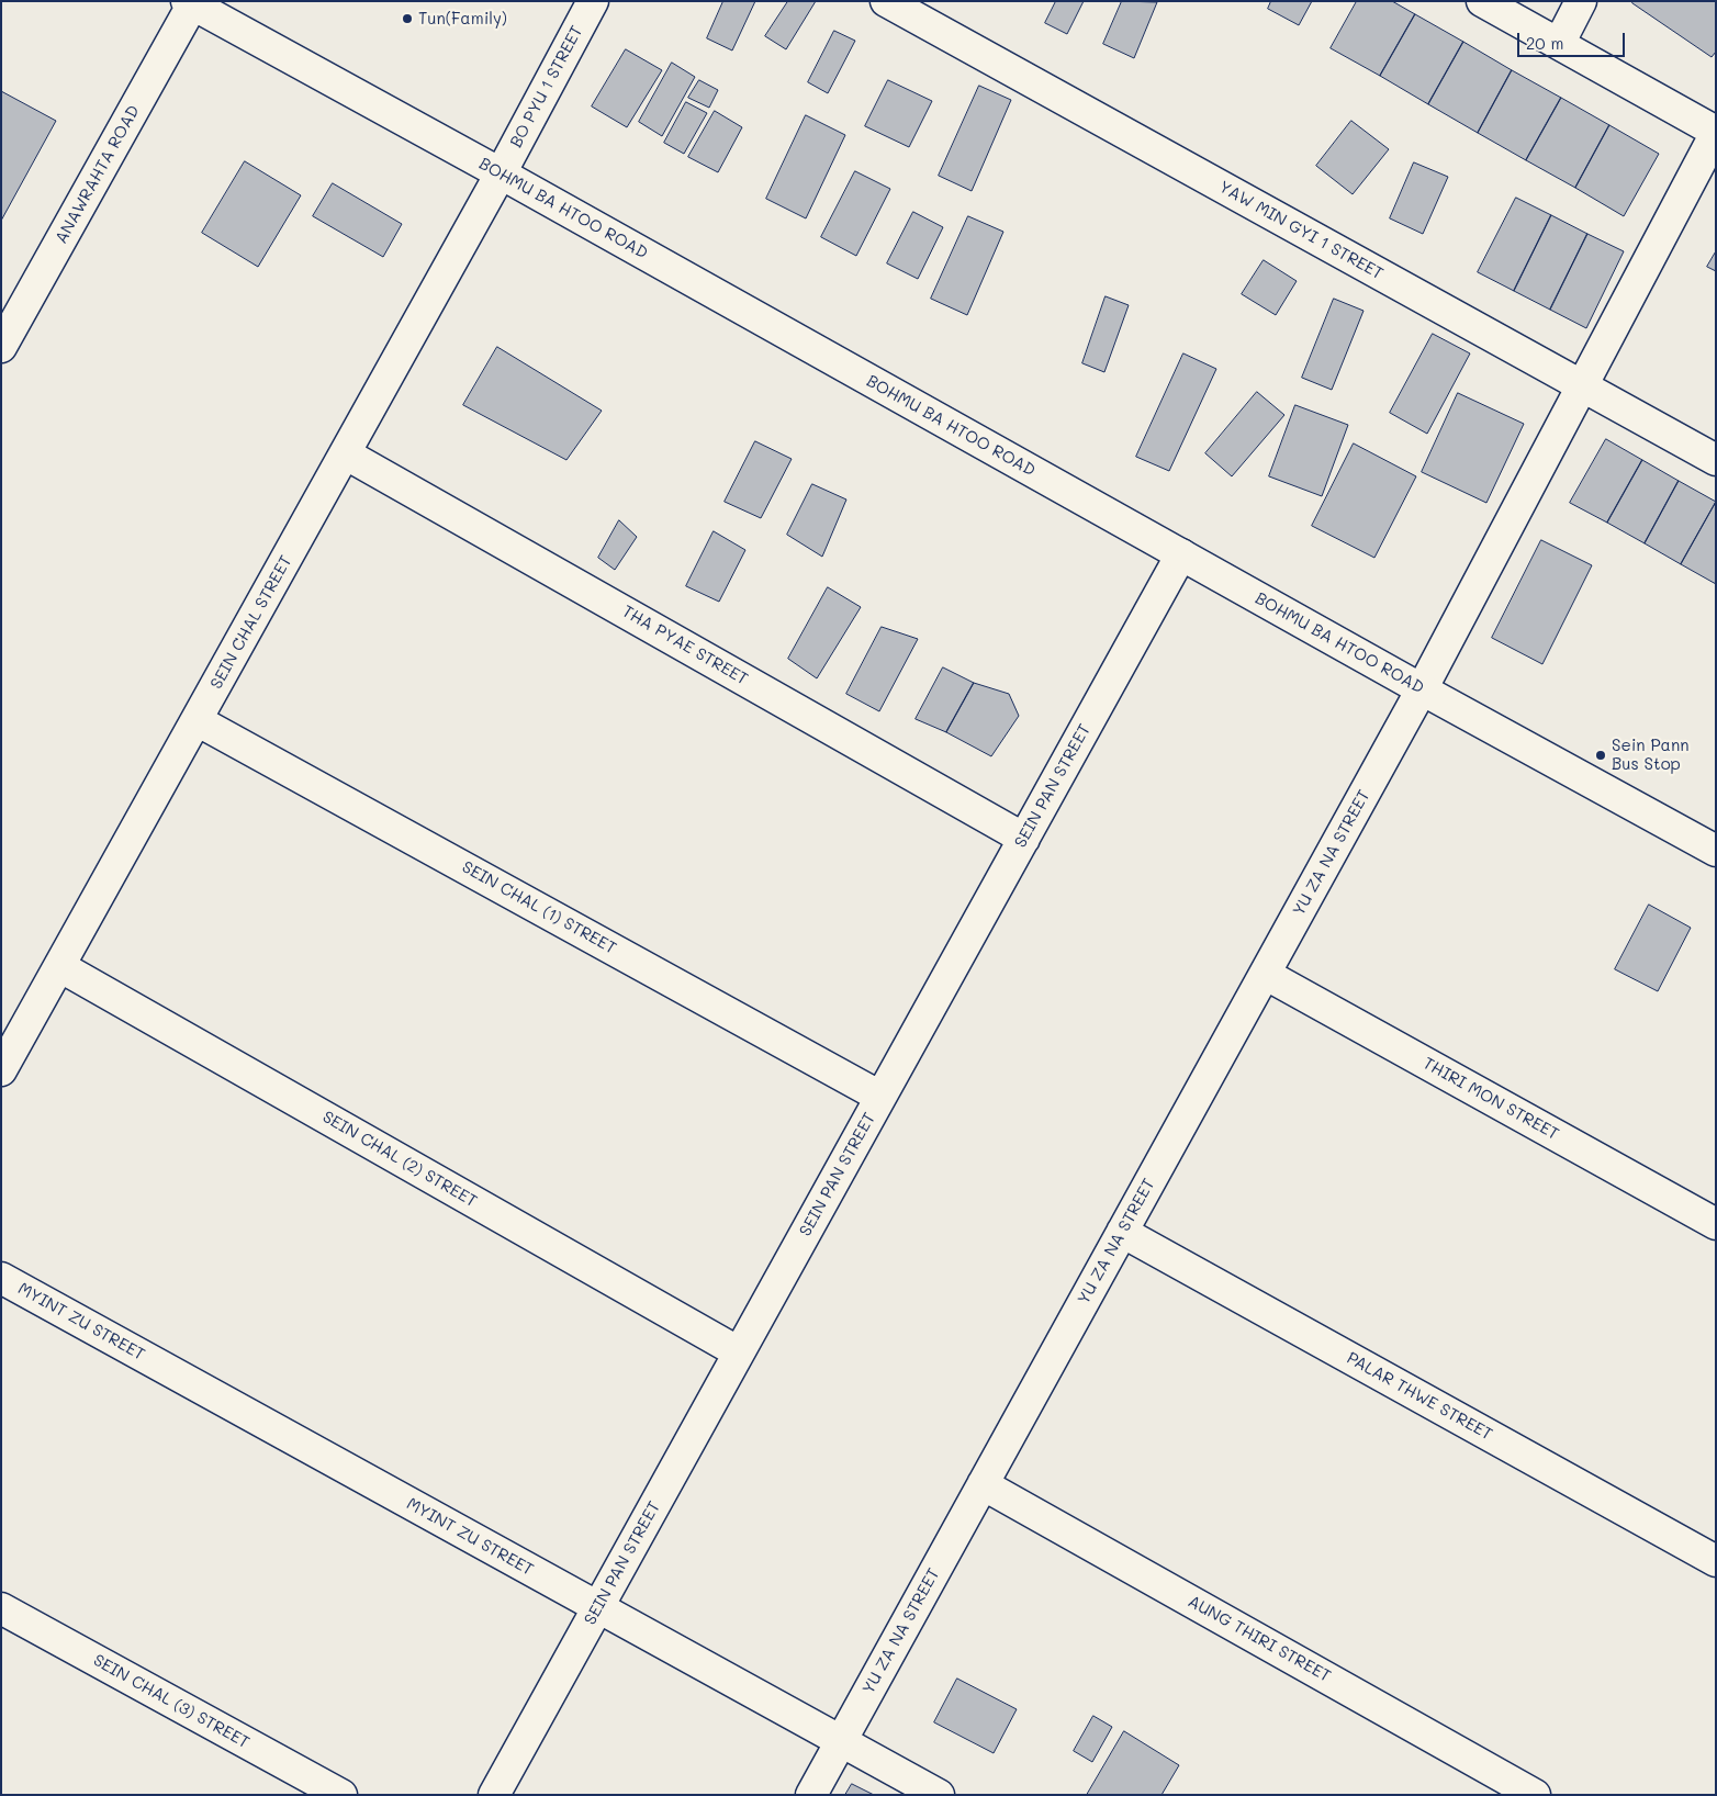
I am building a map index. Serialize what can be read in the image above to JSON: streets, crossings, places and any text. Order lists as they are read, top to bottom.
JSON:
{
  "streets": {
    "street": [
      "BO PYU 1 STREET",
      "ANAWRAHTA ROAD",
      "BOHMU BA HTOO ROAD",
      "YAW MIN GYI 1 STREET",
      "SEIN CHAL STREET",
      "THA PYAE STREET",
      "SEIN PAN STREET",
      "YU ZA NA STREET",
      "SEIN CHAL (1) STREET",
      "THIRI MON STREET",
      "SEIN CHAL (2) STREET",
      "MYINT ZU STREET",
      "PALAR THWE STREET",
      "AUNG THIRI STREET",
      "SEIN CHAL (3) STREET"
    ]
  },
  "crossings": [
    ["BO PYU 1 STREET", "BOHMU BA HTOO ROAD"],
    ["BO PYU 1 STREET", "SEIN CHAL STREET"],
    ["ANAWRAHTA ROAD", "BOHMU BA HTOO ROAD"],
    ["BOHMU BA HTOO ROAD", "SEIN CHAL STREET"],
    ["BOHMU BA HTOO ROAD", "SEIN PAN STREET"],
    ["BOHMU BA HTOO ROAD", "YU ZA NA STREET"],
    ["YAW MIN GYI 1 STREET", "YU ZA NA STREET"],
    ["SEIN CHAL STREET", "THA PYAE STREET"],
    ["SEIN CHAL STREET", "SEIN CHAL (1) STREET"],
    ["SEIN CHAL STREET", "SEIN CHAL (2) STREET"],
    ["THA PYAE STREET", "SEIN PAN STREET"],
    ["SEIN PAN STREET", "SEIN CHAL (1) STREET"],
    ["SEIN PAN STREET", "SEIN CHAL (2) STREET"],
    ["SEIN PAN STREET", "MYINT ZU STREET"],
    ["YU ZA NA STREET", "THIRI MON STREET"],
    ["YU ZA NA STREET", "MYINT ZU STREET"],
    ["YU ZA NA STREET", "PALAR THWE STREET"],
    ["YU ZA NA STREET", "AUNG THIRI STREET"]
  ],
  "places": ["Tun(Family)", "Sein Pann Bus Stop"],
  "scale_bar": "20 m"
}
